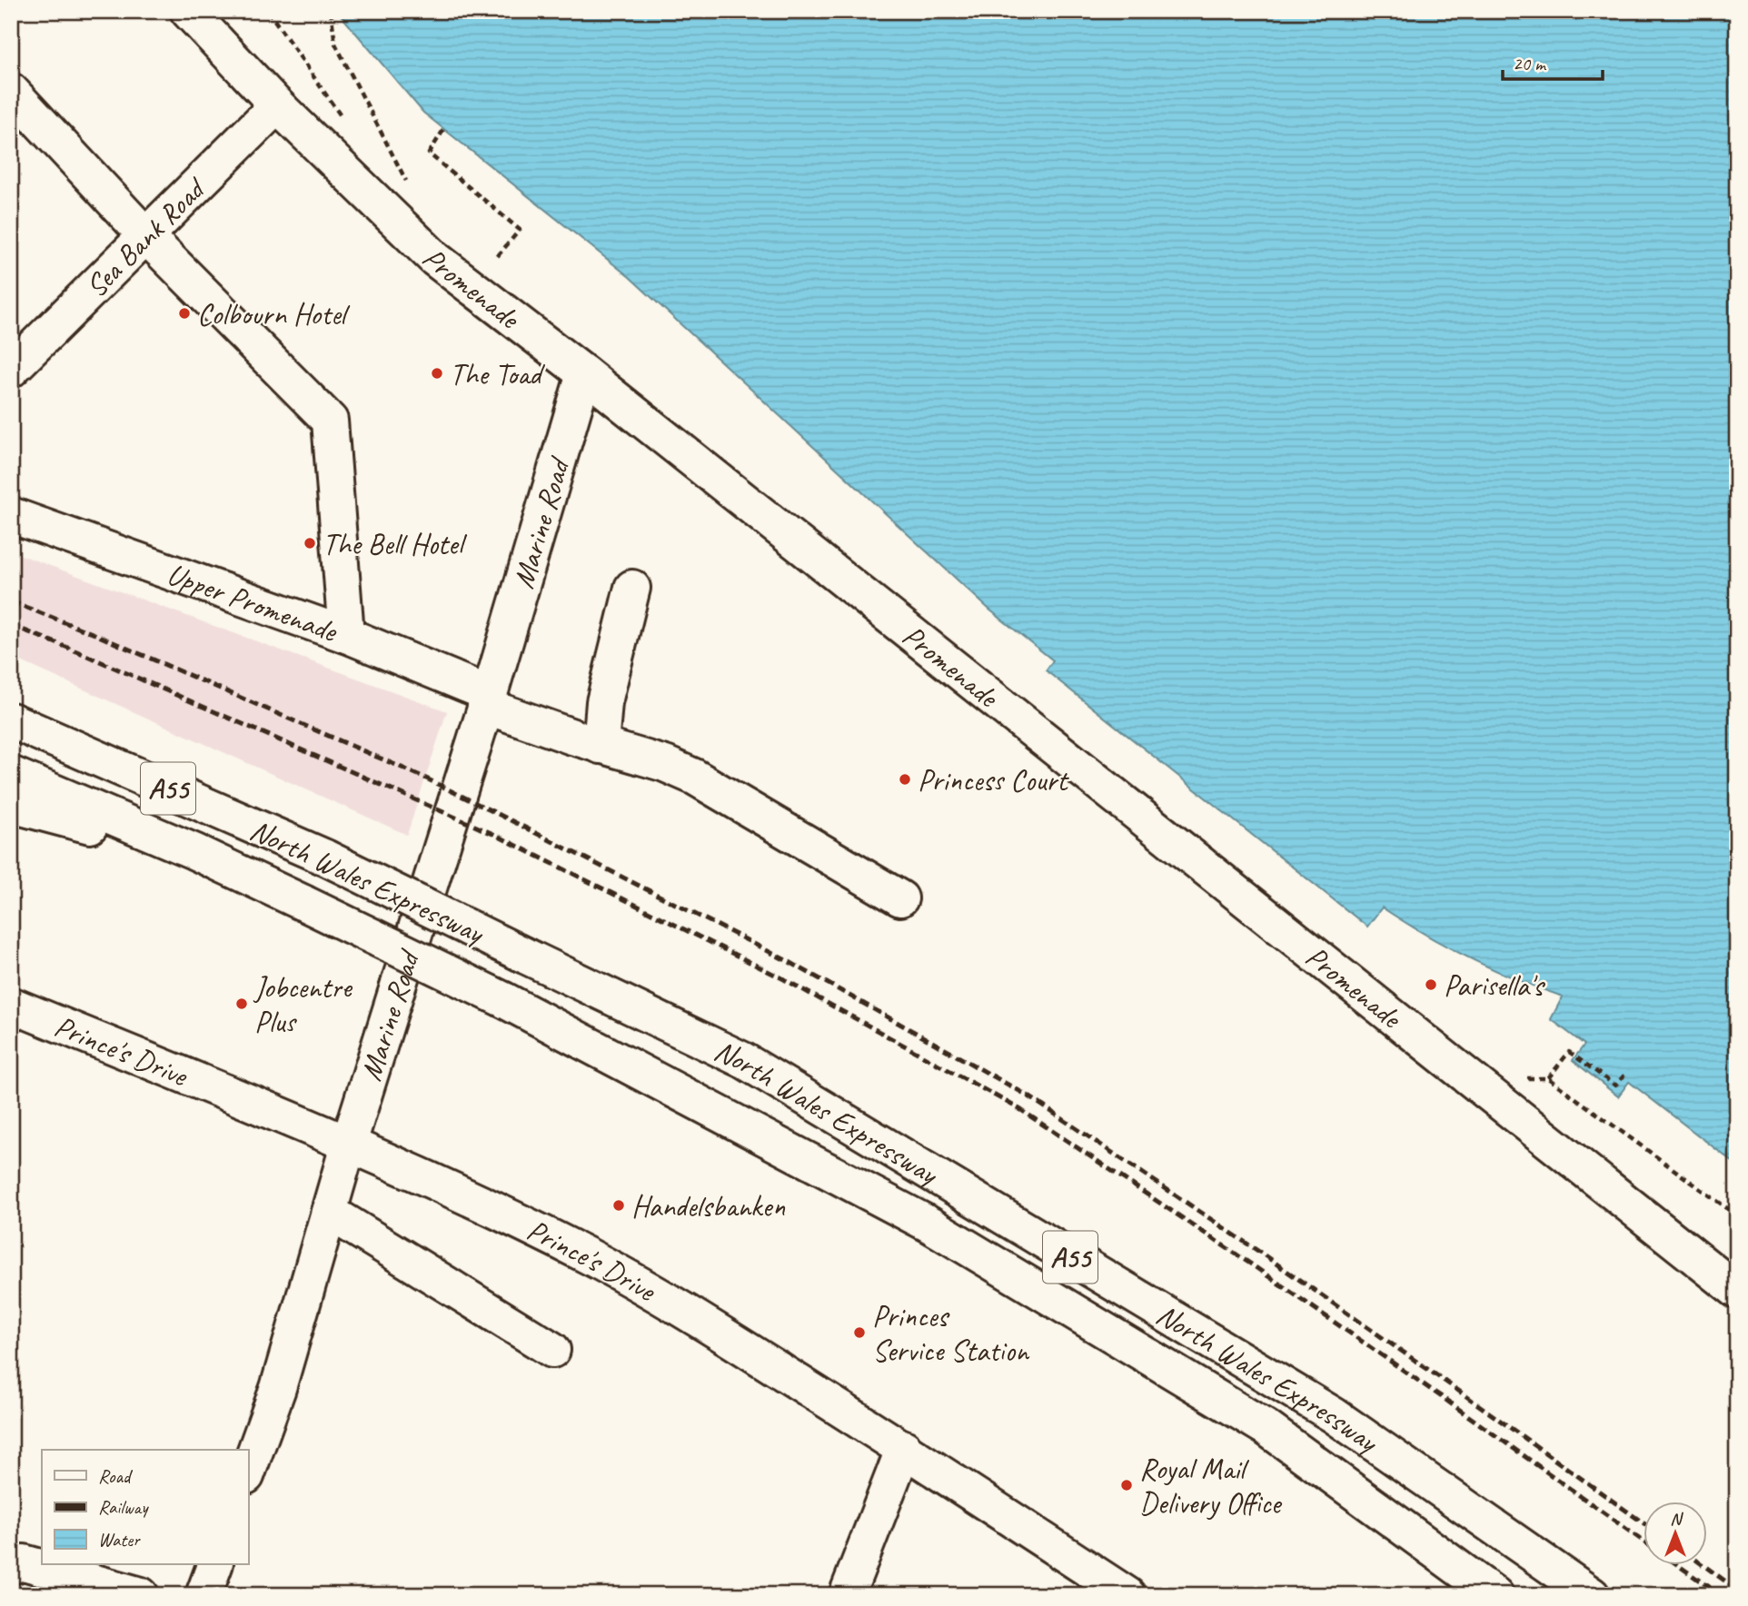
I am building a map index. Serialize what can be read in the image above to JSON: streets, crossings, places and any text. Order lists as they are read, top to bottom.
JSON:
{
  "streets": {
    "main road": [
      "Sea Bank Road",
      "Promenade",
      "Marine Road",
      "Upper Promenade",
      "A55",
      "North Wales Expressway",
      "Prince's Drive"
    ]
  },
  "crossings": [
    ["Sea Bank Road", "Promenade"],
    ["Promenade", "Marine Road"],
    ["Marine Road", "Upper Promenade"],
    ["Marine Road", "Prince's Drive"]
  ],
  "places": [
    "Colbourn Hotel",
    "The Toad",
    "The Bell Hotel",
    "Princess Court",
    "Parisella's",
    "Jobcentre Plus",
    "Handelsbanken",
    "Princes Service Station",
    "Royal Mail Delivery Office"
  ],
  "legend": ["Road", "Railway", "Water"],
  "scale_bar": "20 m",
  "north": "top"
}
